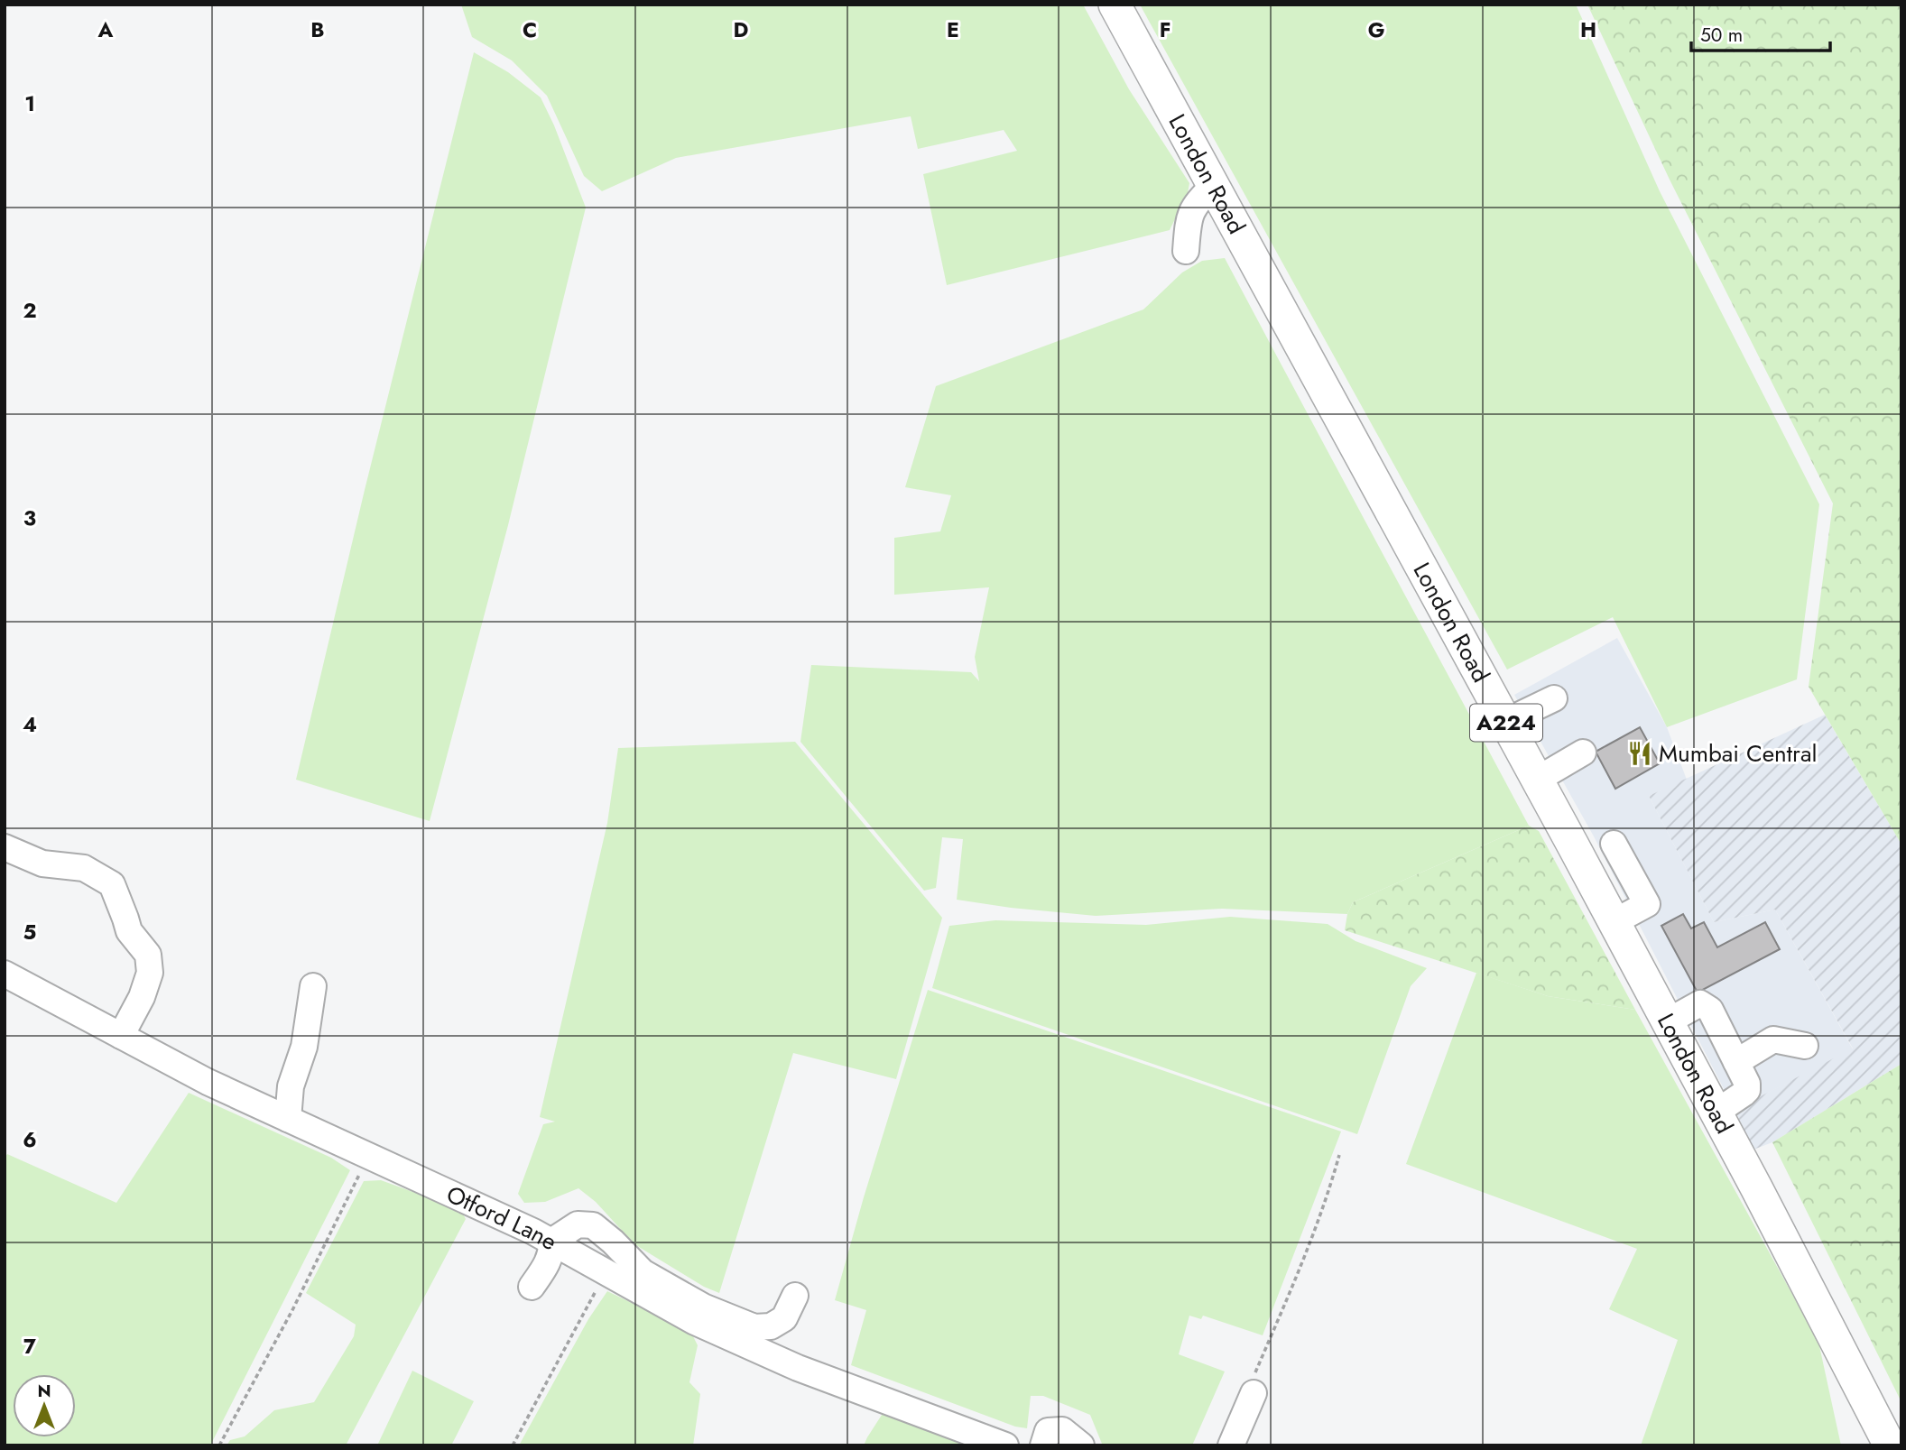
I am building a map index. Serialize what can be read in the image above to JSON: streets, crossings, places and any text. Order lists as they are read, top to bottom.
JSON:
{
  "streets": {
    "main road": ["London Road", "A224"],
    "street": ["Otford Lane"]
  },
  "places": {
    "restaurant": ["Mumbai Central"]
  },
  "scale_bar": "50 m",
  "north": "top",
  "grid": {
    "columns": [
      "A",
      "B",
      "C",
      "D",
      "E",
      "F",
      "G",
      "H"
    ],
    "rows": [
      "1",
      "2",
      "3",
      "4",
      "5",
      "6",
      "7"
    ]
  }
}
